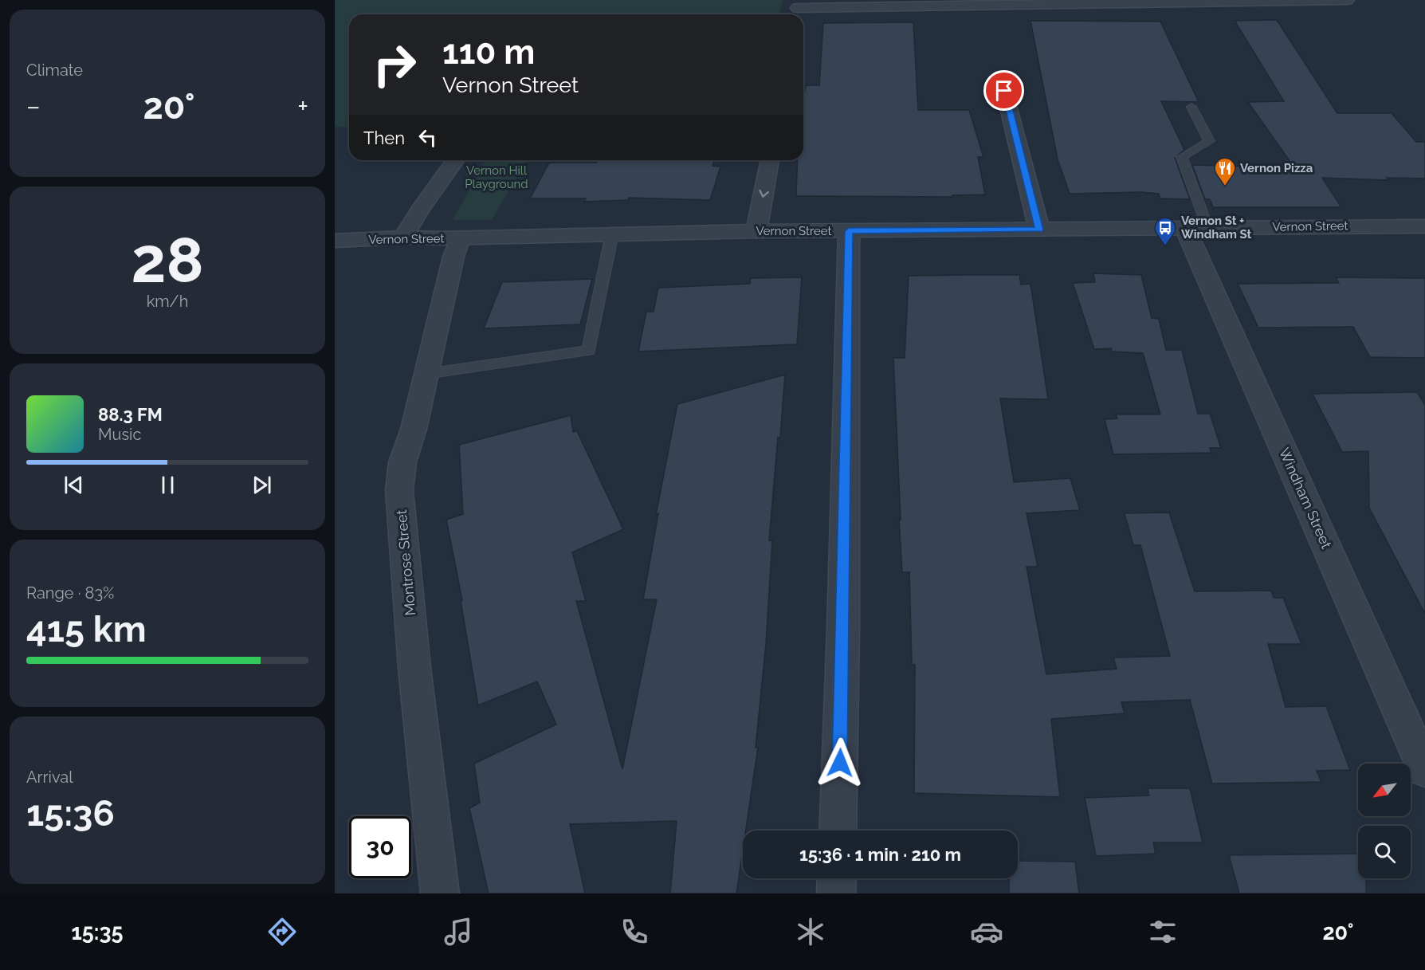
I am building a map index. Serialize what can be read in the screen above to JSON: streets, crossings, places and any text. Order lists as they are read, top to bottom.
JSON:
{
  "streets": {
    "street": ["Vernon Street", "Windham Street", "Montrose Street"]
  },
  "crossings": [
    ["Vernon Street", "Windham Street"],
    ["Vernon Street", "Montrose Street"]
  ],
  "parks": ["Vernon Hill Playground"],
  "places": {
    "restaurant": ["Vernon Pizza"],
    "bus stop": ["Vernon St + Windham St"]
  },
  "north": "bottom left",
  "page": {
    "tile": [
      "Climate",
      ["28", "km/h"],
      ["Range · 83%", "415 km"],
      ["Arrival", "15:36"]
    ],
    "turn": ["110 m", "Vernon Street"],
    "heat": ["−", "20°", "+"],
    "then": "Then",
    "song": ["88.3 FM", "Music"],
    "limit": "30",
    "trip": "15:36 · 1 min · 210 m",
    "tabs": ["15:35", "20°"]
  }
}
